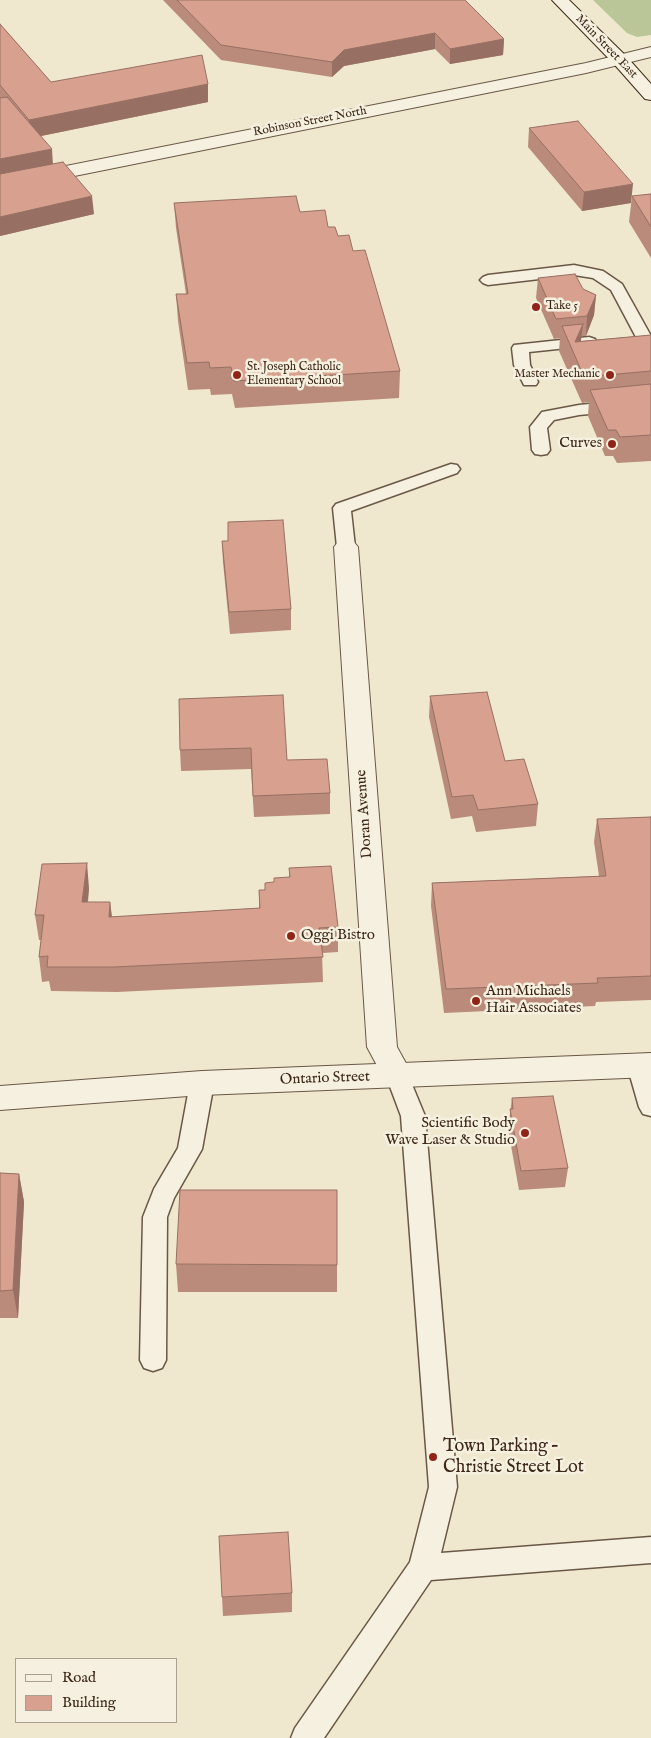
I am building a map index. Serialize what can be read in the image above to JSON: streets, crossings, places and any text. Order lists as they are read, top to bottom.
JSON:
{
  "streets": {
    "street": [
      "Main Street East",
      "Robinson Street North",
      "Doran Avenue",
      "Ontario Street"
    ]
  },
  "crossings": [
    ["Main Street East", "Robinson Street North"],
    ["Doran Avenue", "Ontario Street"]
  ],
  "places": [
    "Take 5",
    "St. Joseph Catholic Elementary School",
    "Master Mechanic",
    "Curves",
    "Oggi Bistro",
    "Ann Michaels Hair Associates",
    "Scientific Body Wave Laser & Studio",
    "Town Parking – Christie Street Lot"
  ],
  "legend": ["Road", "Building"]
}
